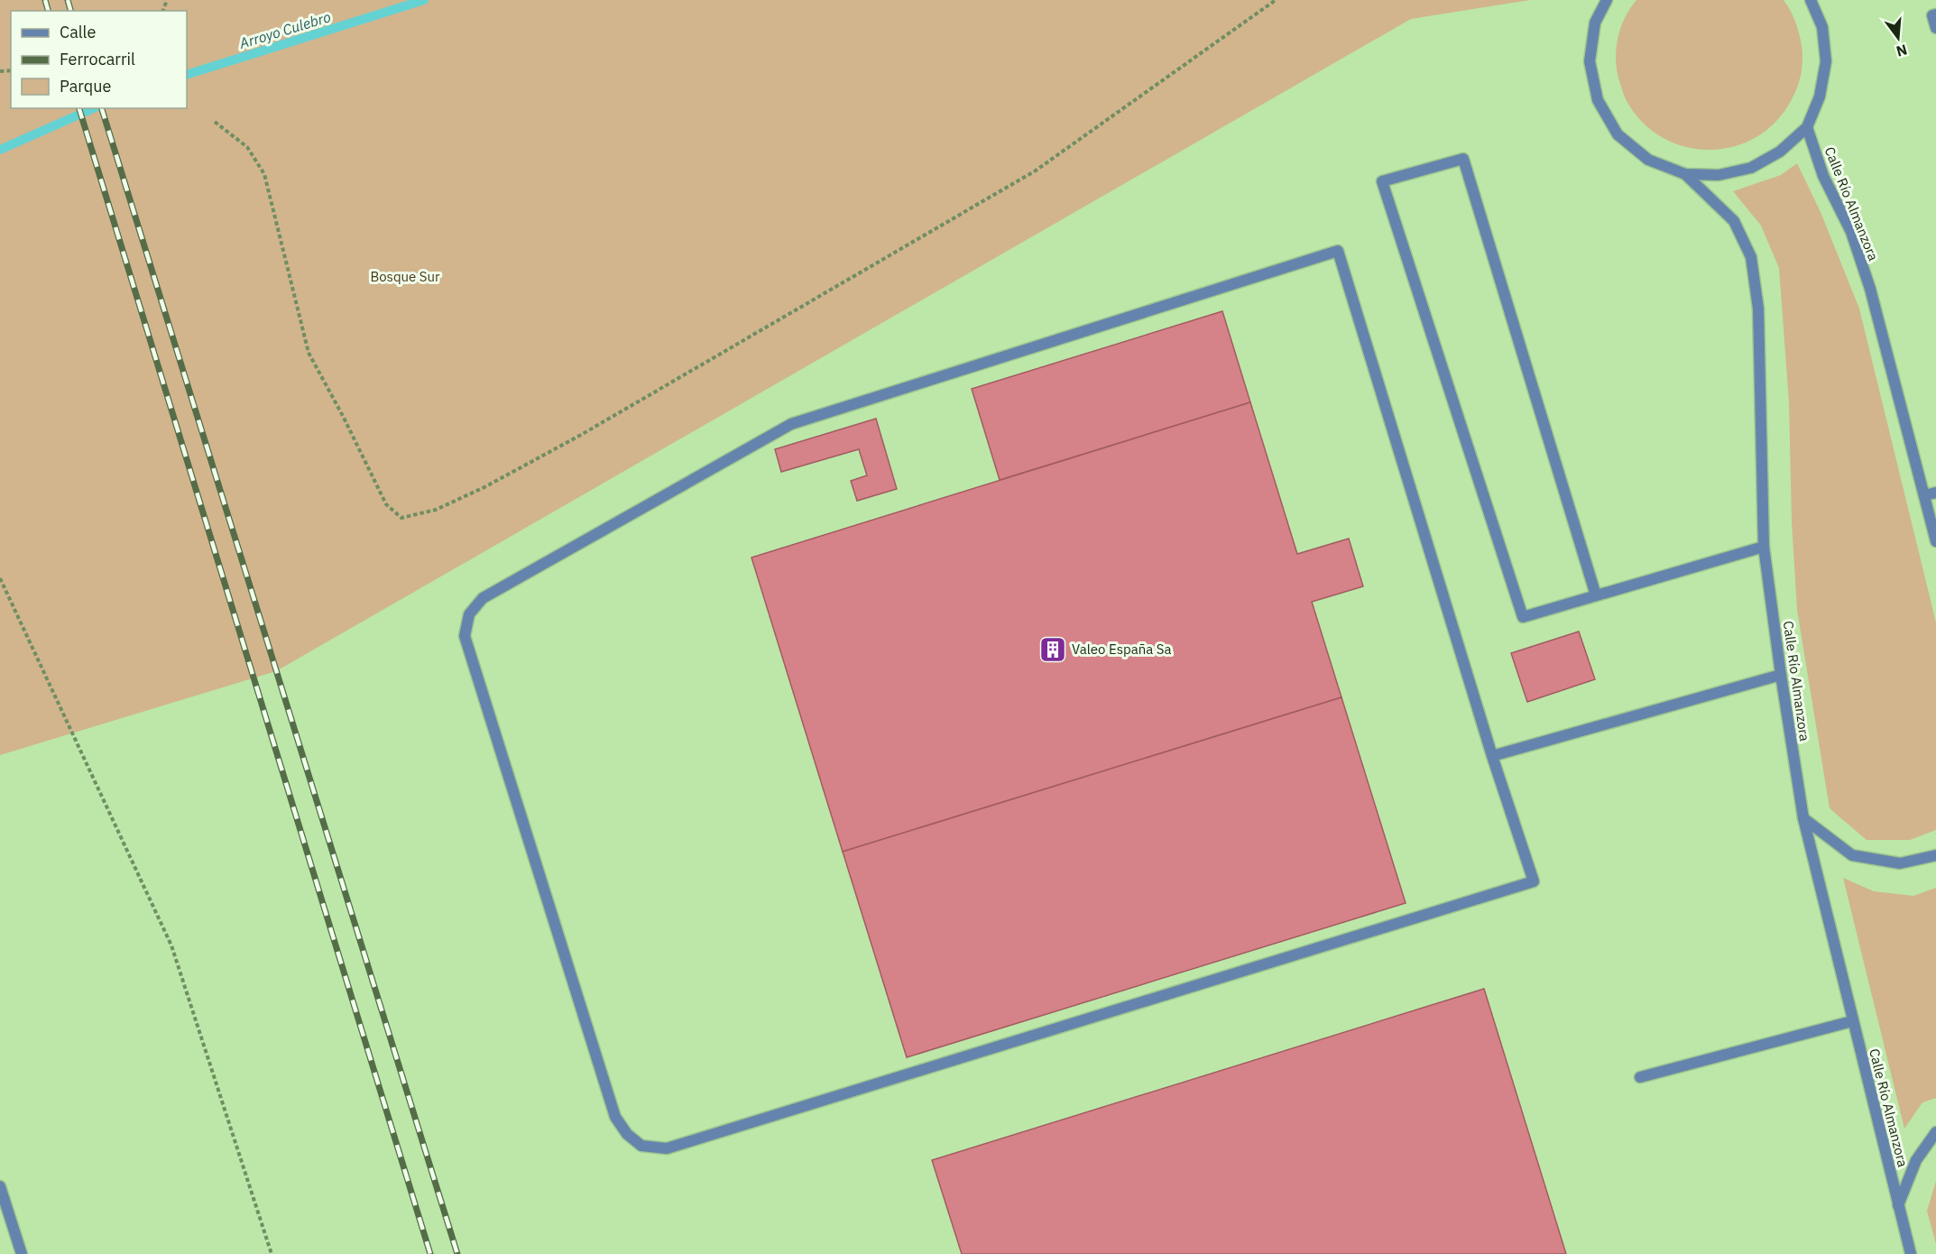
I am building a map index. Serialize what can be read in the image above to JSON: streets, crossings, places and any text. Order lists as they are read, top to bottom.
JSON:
{
  "streets": {
    "street": ["Calle Río Almanzora"]
  },
  "water": ["Arroyo Culebro"],
  "parks": ["Bosque Sur"],
  "places": {
    "building": ["Valeo España Sa"]
  },
  "legend": ["Calle", "Ferrocarril", "Parque"],
  "north": "bottom"
}
